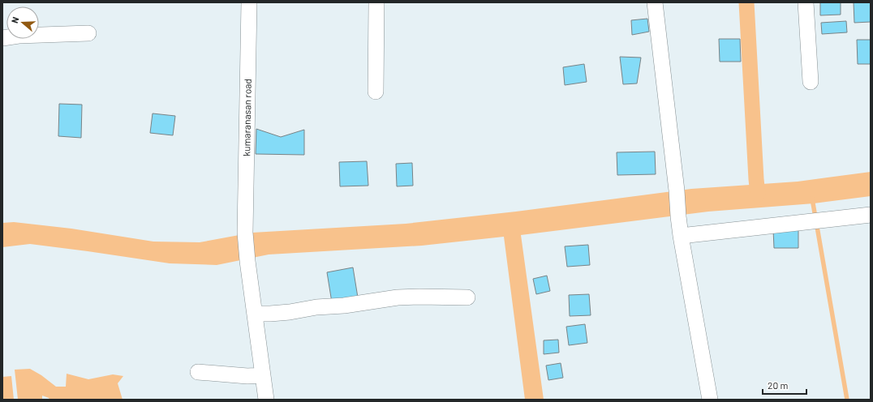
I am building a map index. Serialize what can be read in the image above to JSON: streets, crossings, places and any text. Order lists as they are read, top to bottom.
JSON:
{
  "streets": {
    "street": ["kumaranasan road"]
  },
  "scale_bar": "20 m",
  "north": "left"
}
